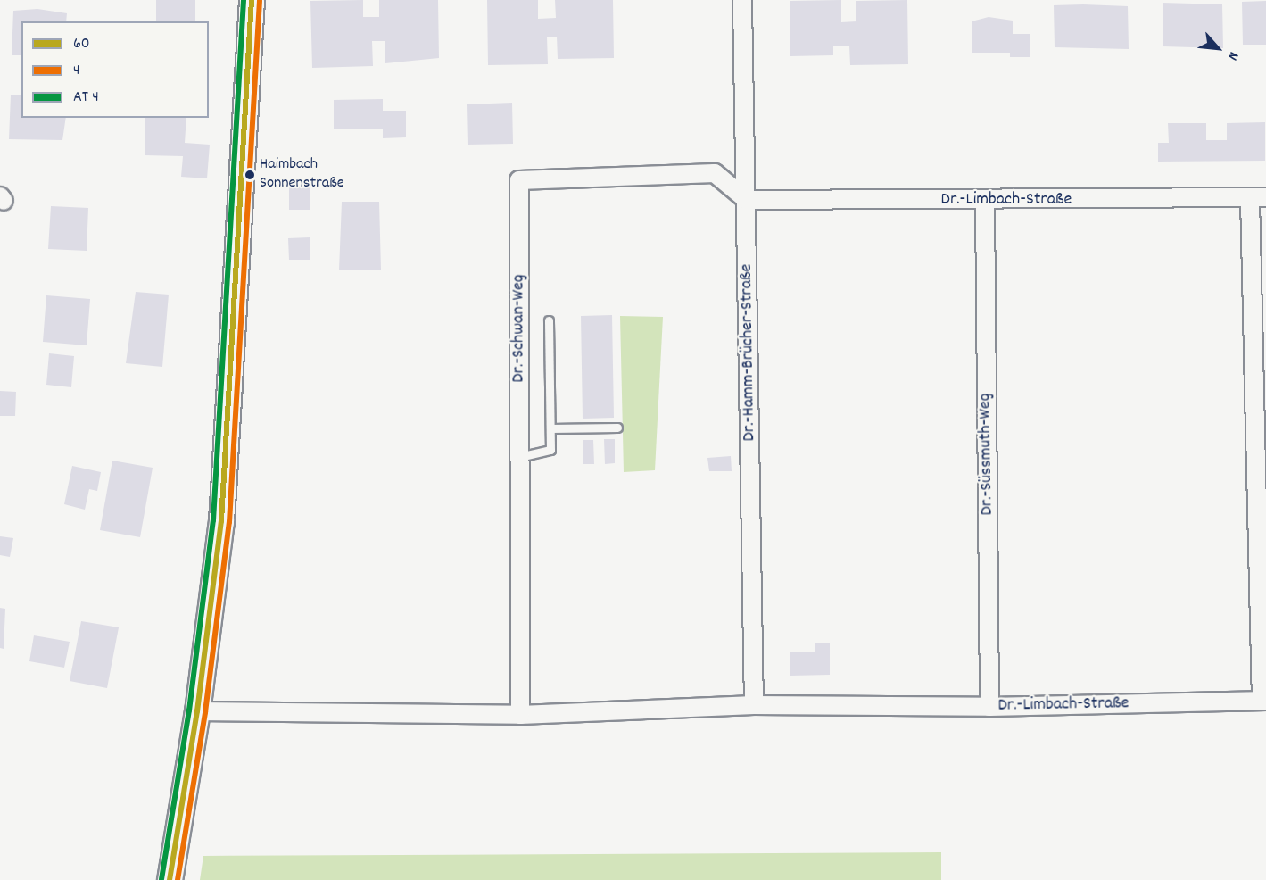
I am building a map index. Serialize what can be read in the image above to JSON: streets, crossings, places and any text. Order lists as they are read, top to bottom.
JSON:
{
  "streets": {
    "street": [
      "Dr.-Limbach-Straße",
      "Dr.-Schwan-Weg",
      "Dr.-Hamm-Brücher-Straße",
      "Dr.-Süssmuth-Weg"
    ]
  },
  "crossings": [
    ["Dr.-Limbach-Straße", "Dr.-Schwan-Weg"],
    ["Dr.-Limbach-Straße", "Dr.-Hamm-Brücher-Straße"],
    ["Dr.-Limbach-Straße", "Dr.-Süssmuth-Weg"],
    ["Dr.-Schwan-Weg", "Dr.-Hamm-Brücher-Straße"]
  ],
  "places": ["Haimbach Sonnenstraße"],
  "lines": ["transit line 60", "transit line 4"],
  "legend": ["60", "4", "AT 4"],
  "north": "bottom right"
}
